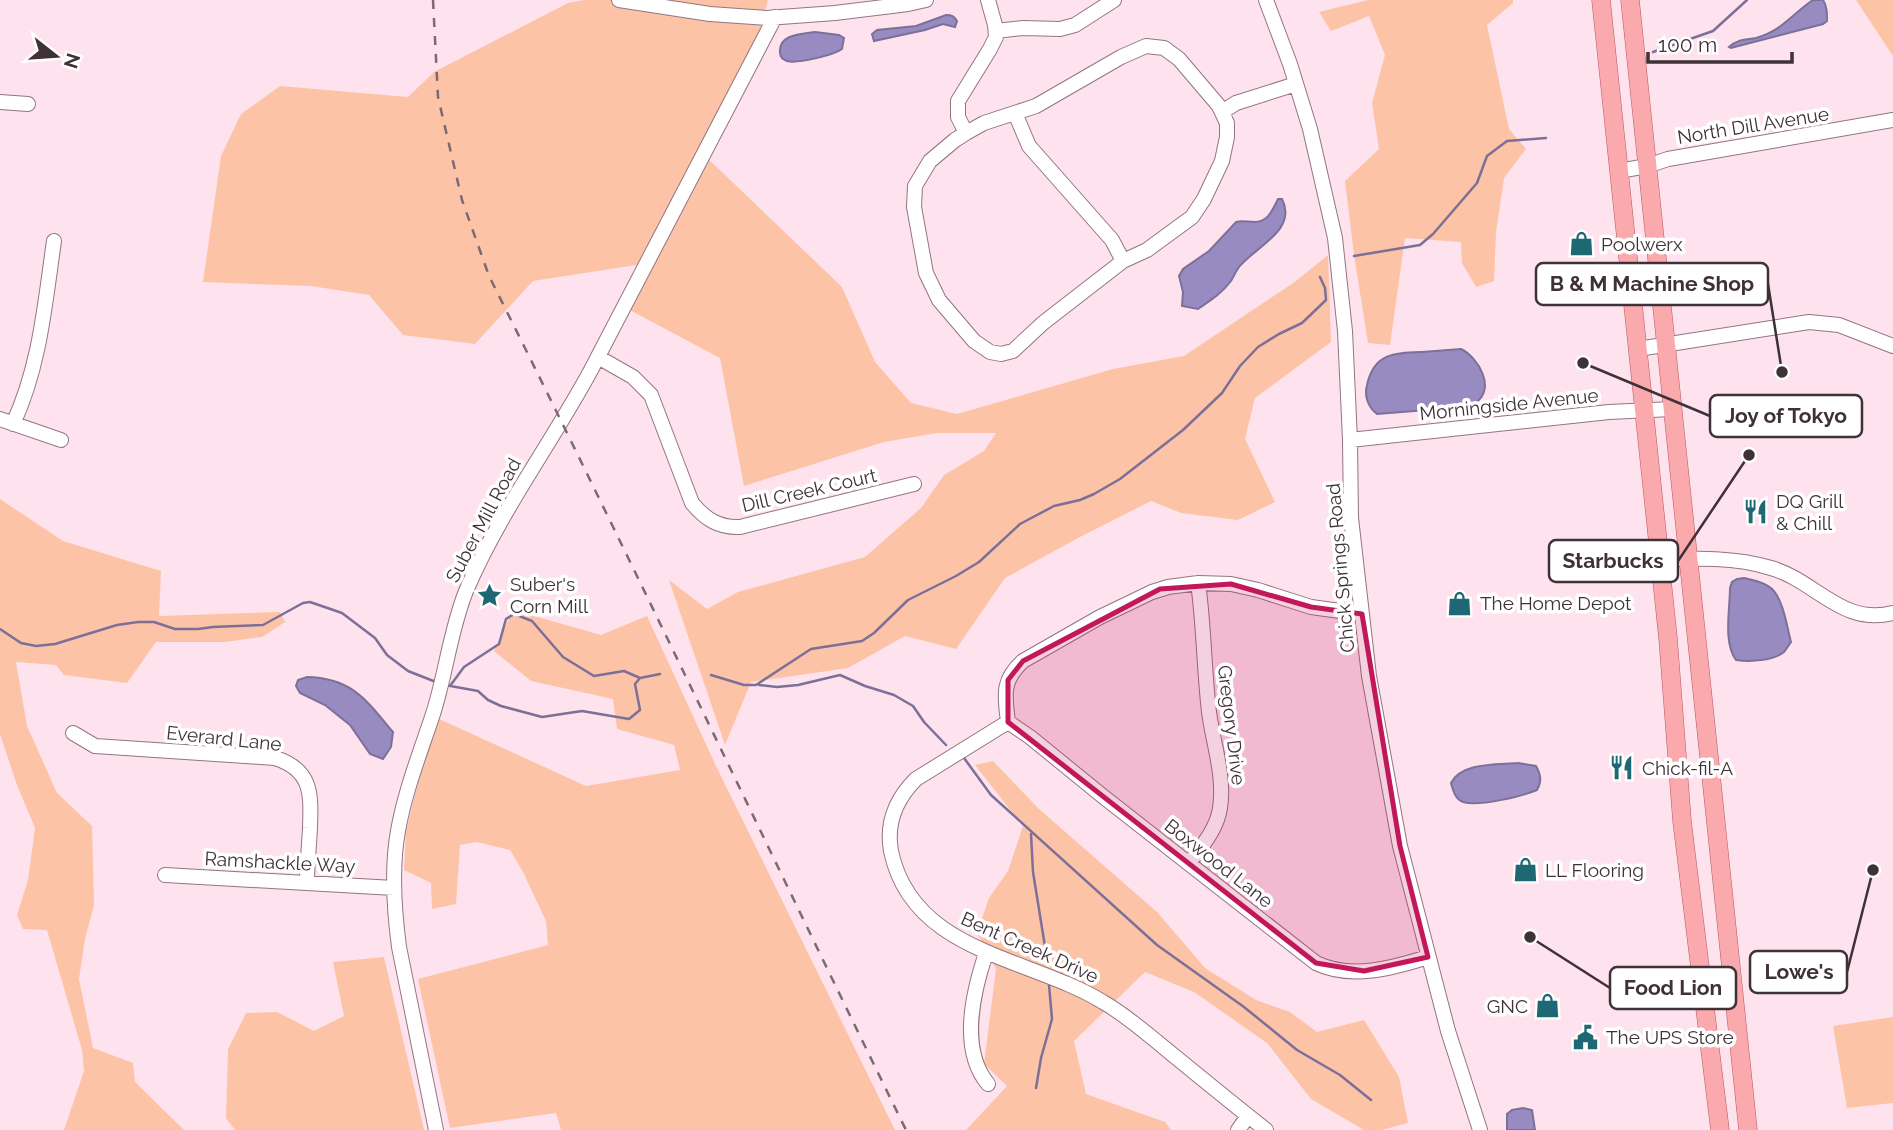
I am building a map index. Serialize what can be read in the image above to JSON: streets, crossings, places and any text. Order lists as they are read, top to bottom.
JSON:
{
  "streets": {
    "street": [
      "North Dill Avenue",
      "Morningside Avenue",
      "Dill Creek Court",
      "Suber Mill Road",
      "Chick Springs Road",
      "Gregory Drive",
      "Everard Lane",
      "Ramshackle Way",
      "Boxwood Lane",
      "Bent Creek Drive"
    ]
  },
  "crossings": [
    ["Morningside Avenue", "Chick Springs Road"],
    ["Dill Creek Court", "Suber Mill Road"],
    ["Suber Mill Road", "Ramshackle Way"],
    ["Chick Springs Road", "Boxwood Lane"],
    ["Gregory Drive", "Boxwood Lane"],
    ["Everard Lane", "Ramshackle Way"],
    ["Boxwood Lane", "Bent Creek Drive"]
  ],
  "places": {
    "shop": [
      "Poolwerx",
      "The Home Depot",
      "LL Flooring",
      "GNC"
    ],
    "other": [
      "Joy of Tokyo",
      "B & M Machine Shop",
      "Starbucks",
      "Lowe's",
      "Food Lion"
    ],
    "restaurant": ["DQ Grill & Chill", "Chick-fil-A"],
    "place": ["Suber's Corn Mill"],
    "public building": ["The UPS Store"]
  },
  "scale_bar": "100 m",
  "north": "right"
}
